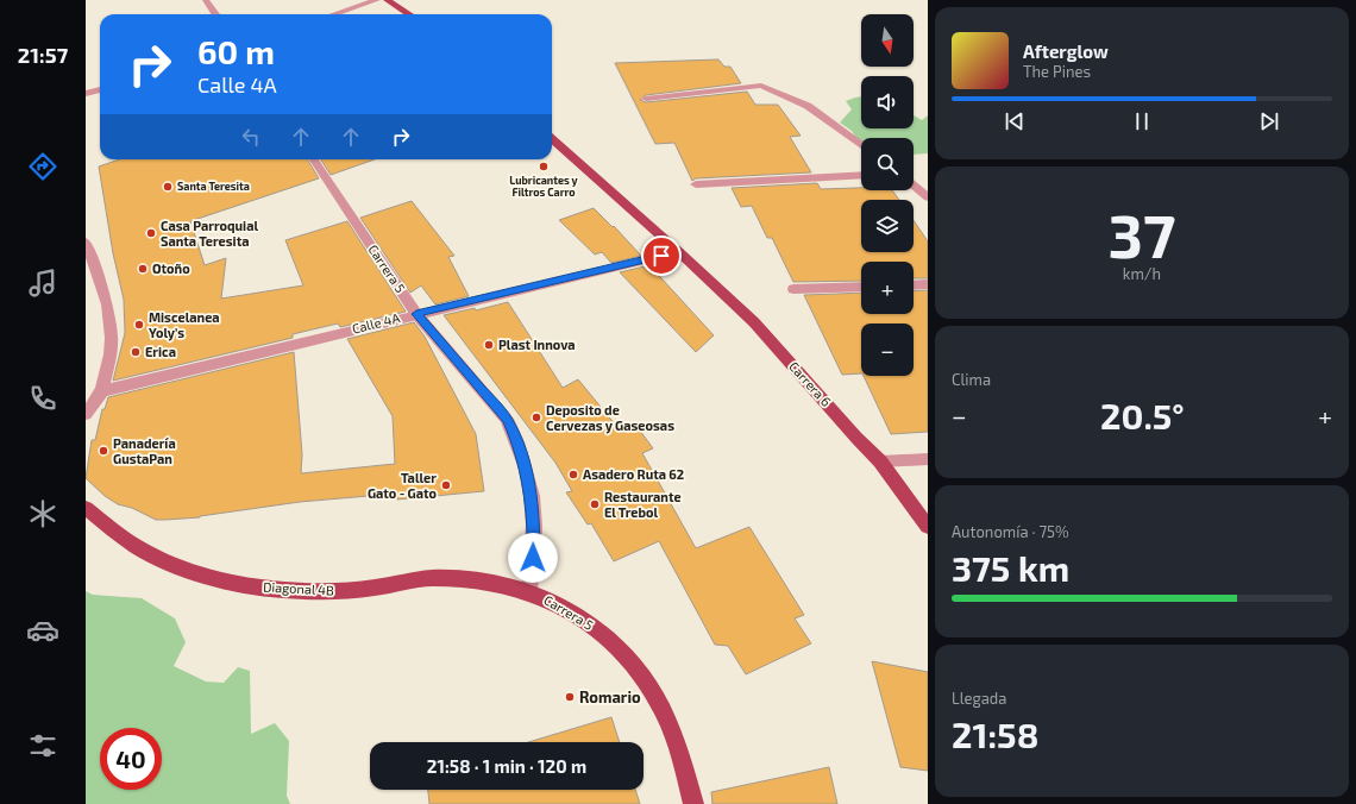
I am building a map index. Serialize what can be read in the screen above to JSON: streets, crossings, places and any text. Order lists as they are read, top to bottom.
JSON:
{
  "streets": {
    "main road": ["Carrera 5", "Carrera 6", "Diagonal 4B"],
    "street": ["Calle 4A"]
  },
  "crossings": [
    ["Carrera 5", "Calle 4A"],
    ["Carrera 5", "Diagonal 4B"],
    ["Calle 4A", "Carrera 6"]
  ],
  "places": [
    "Lubricantes y Filtros Carro",
    "Santa Teresita",
    "Casa Parroquial Santa Teresita",
    "Otoño",
    "Miscelanea Yoly's",
    "Plast Innova",
    "Erica",
    "Deposito de Cervezas y Gaseosas",
    "Panadería GustaPan",
    "Asadero Ruta 62",
    "Taller Gato - Gato",
    "Restaurante El Trebol",
    "Romario"
  ],
  "north": "bottom",
  "page": {
    "tabs": "21:57",
    "map_buttons": ["+", "−"],
    "turn": ["60 m", "Calle 4A"],
    "song": ["Afterglow", "The Pines"],
    "tile": [
      ["37", "km/h"],
      "Clima",
      ["Autonomía · 75%", "375 km"],
      ["Llegada", "21:58"]
    ],
    "heat": ["−", "20.5°", "+"],
    "limit": "40",
    "trip": "21:58 · 1 min · 120 m"
  }
}
